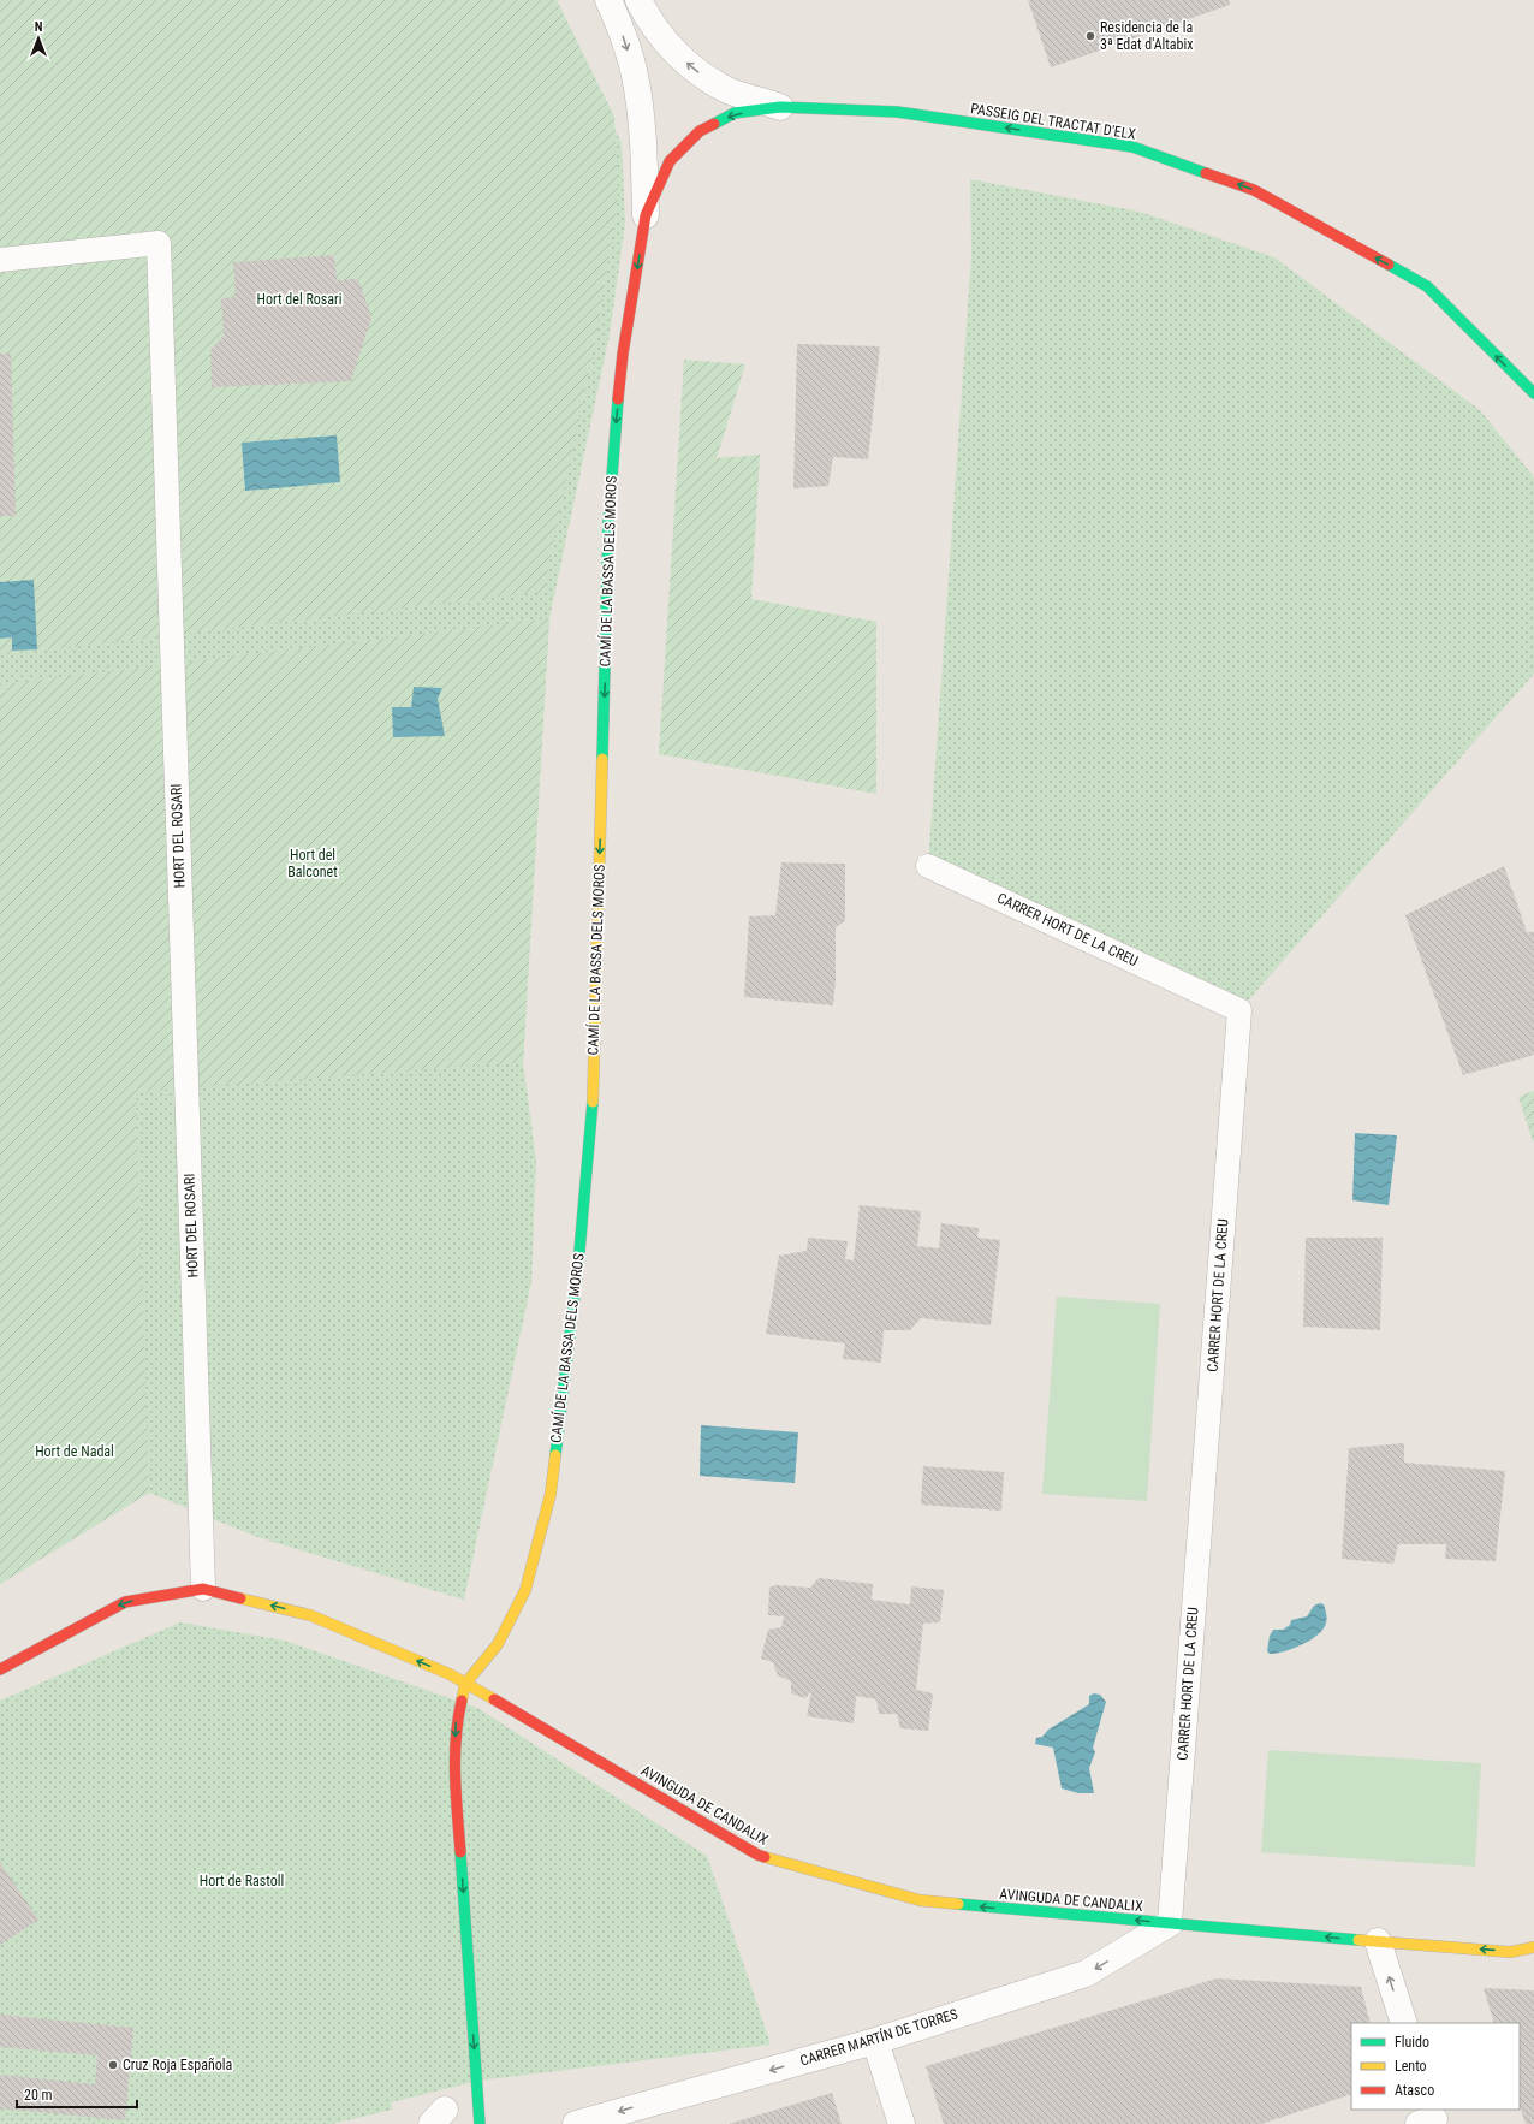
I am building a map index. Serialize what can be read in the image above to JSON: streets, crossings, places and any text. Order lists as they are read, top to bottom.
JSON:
{
  "streets": {
    "street": [
      "PASSEIG DEL TRACTAT D'ELX",
      "CAMÍ DE LA BASSA DELS MOROS",
      "AVINGUDA DE CANDALIX",
      "CARRER MARTÍN DE TORRES"
    ],
    "lane": ["HORT DEL ROSARI", "CARRER HORT DE LA CREU"]
  },
  "crossings": [
    ["PASSEIG DEL TRACTAT D'ELX", "CAMÍ DE LA BASSA DELS MOROS"],
    ["CAMÍ DE LA BASSA DELS MOROS", "AVINGUDA DE CANDALIX"],
    ["HORT DEL ROSARI", "AVINGUDA DE CANDALIX"],
    ["CARRER HORT DE LA CREU", "AVINGUDA DE CANDALIX"],
    ["CARRER HORT DE LA CREU", "CARRER MARTÍN DE TORRES"],
    ["AVINGUDA DE CANDALIX", "CARRER MARTÍN DE TORRES"]
  ],
  "one_way": [
    "PASSEIG DEL TRACTAT D'ELX",
    "CAMÍ DE LA BASSA DELS MOROS",
    "AVINGUDA DE CANDALIX",
    "CARRER MARTÍN DE TORRES"
  ],
  "parks": [
    "Hort del Rosari",
    "Hort del Balconet",
    "Hort de Nadal",
    "Hort de Rastoll"
  ],
  "places": ["Residencia de la 3ª Edat d'Altabix", "Cruz Roja Española"],
  "legend": ["Fluido", "Lento", "Atasco"],
  "scale_bar": "20 m",
  "north": "top"
}
